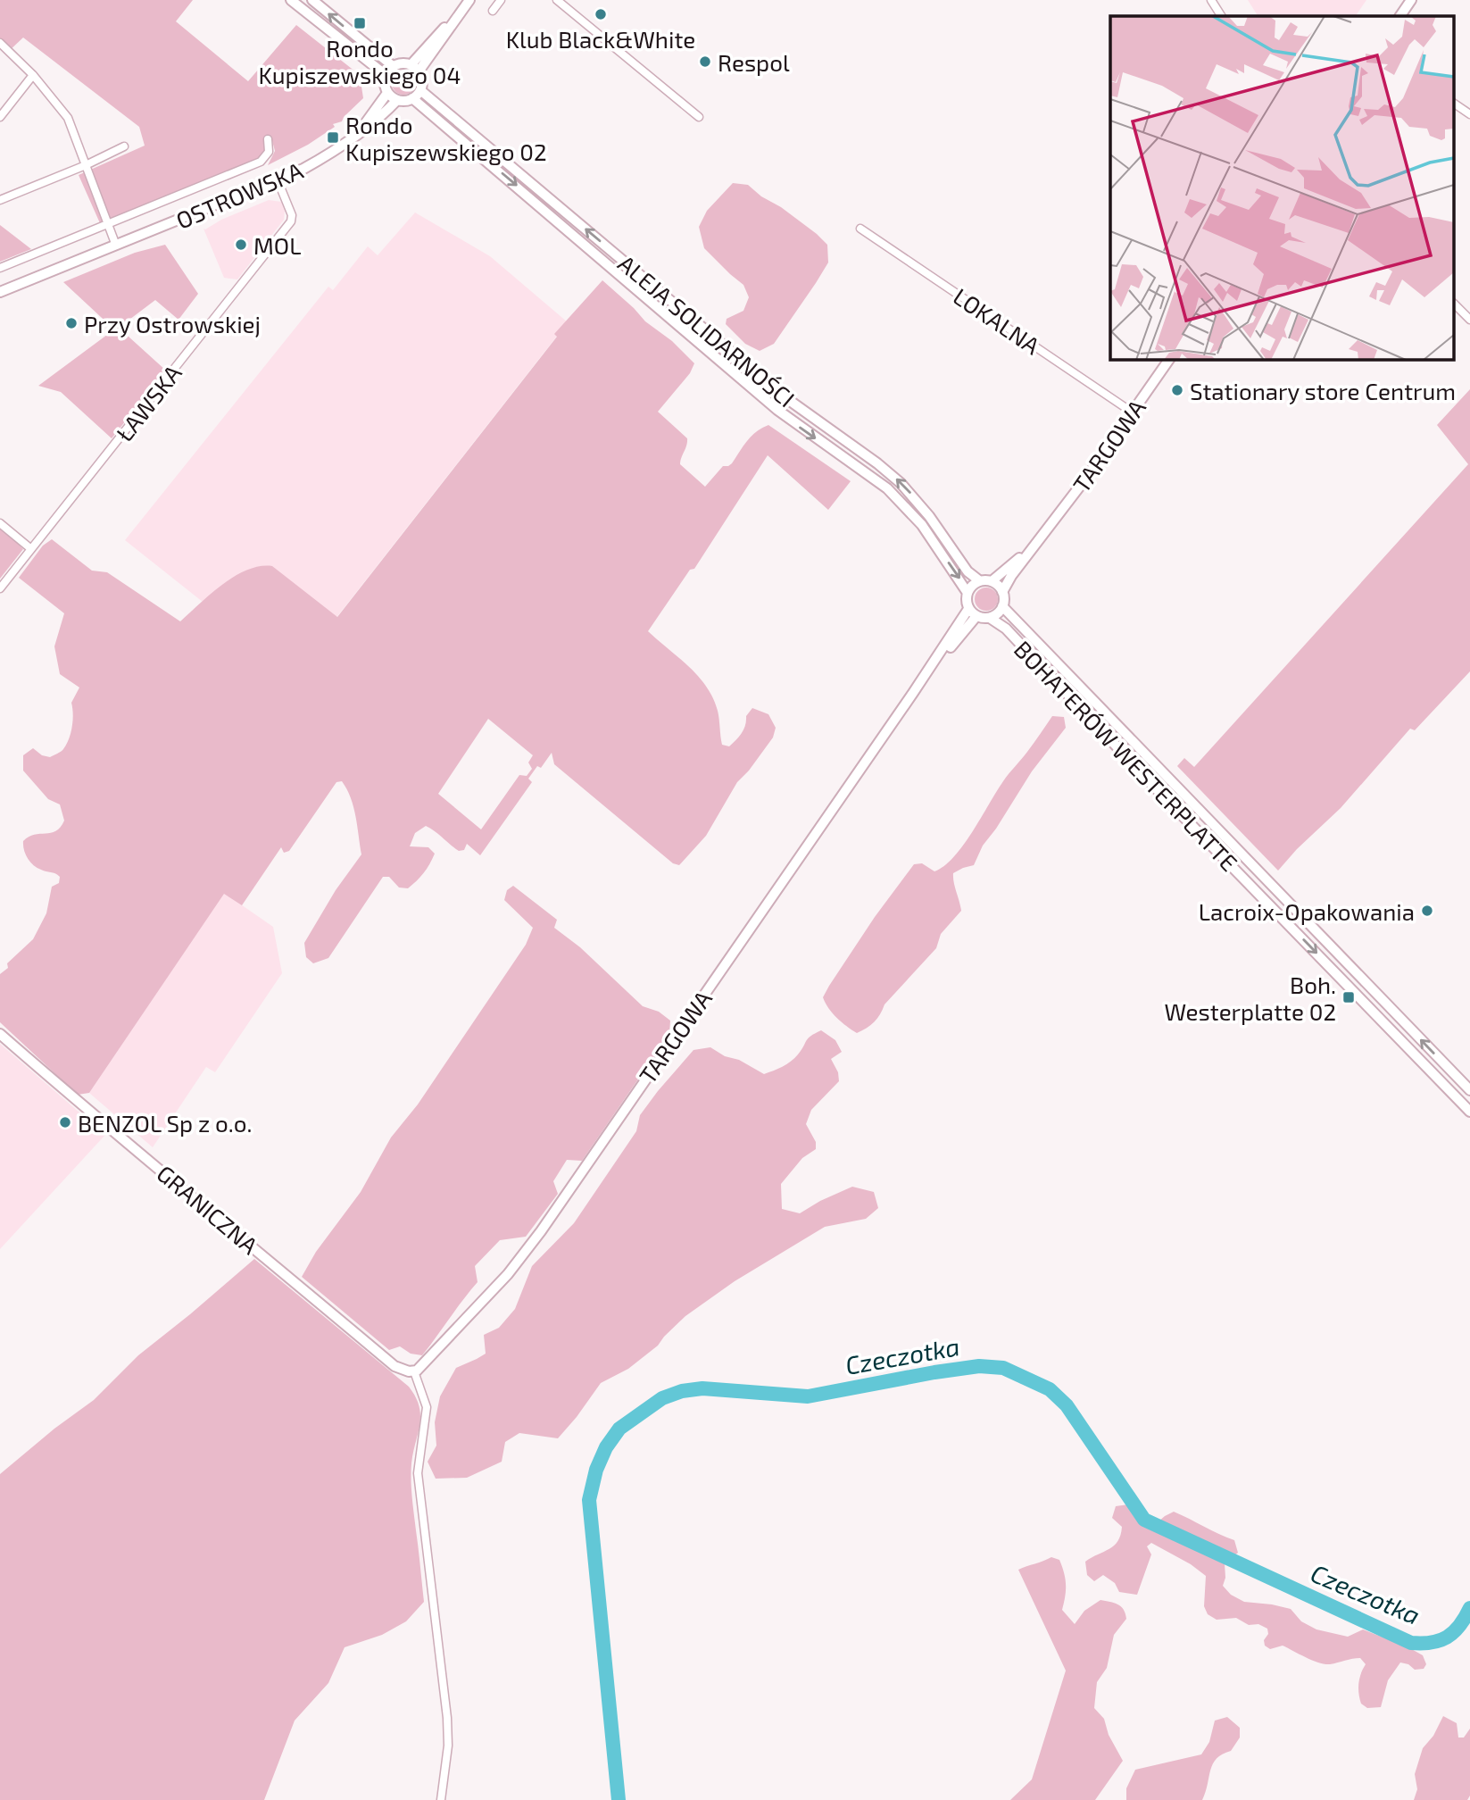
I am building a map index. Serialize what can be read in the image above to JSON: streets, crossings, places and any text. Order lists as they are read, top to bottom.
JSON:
{
  "streets": {
    "main road": [
      "OSTROWSKA",
      "ALEJA SOLIDARNOŚCI",
      "TARGOWA",
      "BOHATERÓW WESTERPLATTE",
      "GRANICZNA"
    ],
    "street": ["LOKALNA", "ŁAWSKA"]
  },
  "crossings": [
    ["OSTROWSKA", "ALEJA SOLIDARNOŚCI"],
    ["OSTROWSKA", "ŁAWSKA"],
    ["LOKALNA", "TARGOWA"],
    ["ALEJA SOLIDARNOŚCI", "TARGOWA"],
    ["ALEJA SOLIDARNOŚCI", "BOHATERÓW WESTERPLATTE"],
    ["TARGOWA", "BOHATERÓW WESTERPLATTE"],
    ["TARGOWA", "GRANICZNA"]
  ],
  "water": ["Czeczotka"],
  "places": {
    "other": [
      "Klub Black&White",
      "Respol",
      "MOL",
      "Przy Ostrowskiej",
      "Stationary store Centrum",
      "Lacroix-Opakowania",
      "BENZOL Sp z o.o."
    ],
    "transit": ["Rondo Kupiszewskiego 04", "Rondo Kupiszewskiego 02", "Boh. Westerplatte 02"]
  }
}
